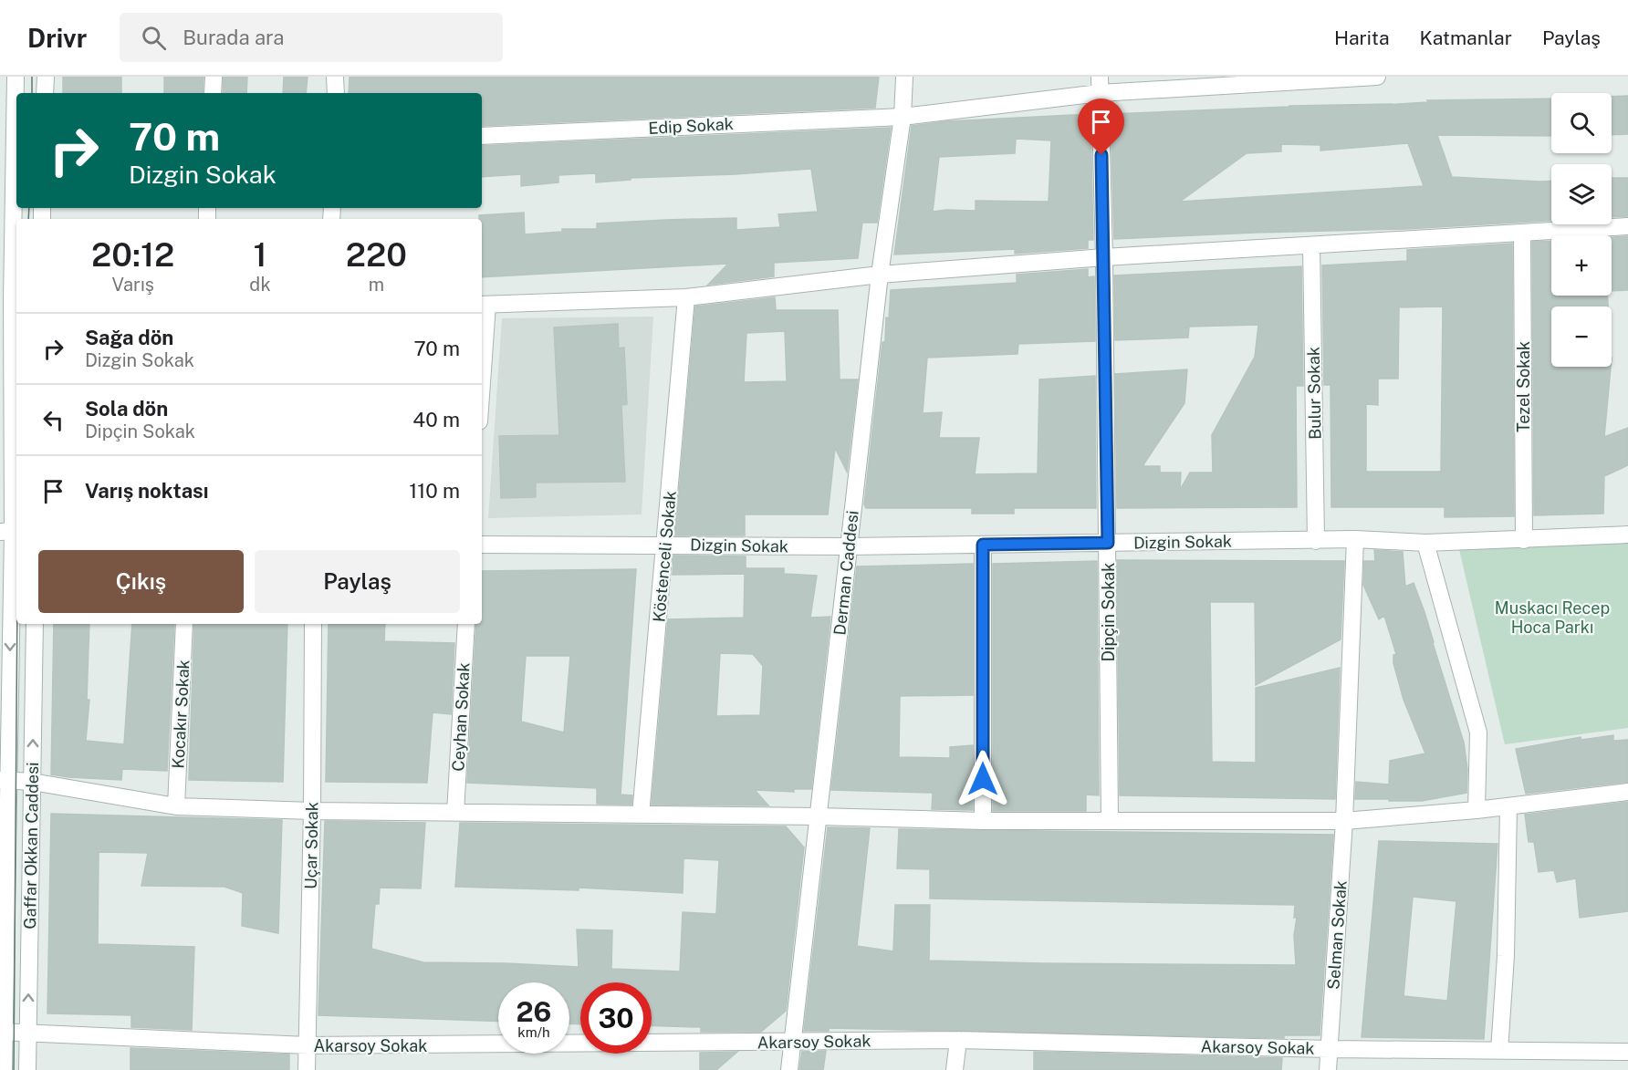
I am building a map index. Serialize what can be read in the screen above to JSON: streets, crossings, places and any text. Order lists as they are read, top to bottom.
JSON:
{
  "streets": {
    "street": [
      "Edip Sokak",
      "Tezel Sokak",
      "Bulur Sokak",
      "Dizgin Sokak",
      "Köstenceli Sokak",
      "Derman Caddesi",
      "Dipçin Sokak",
      "Kocakır Sokak",
      "Ceyhan Sokak",
      "Gaffar Okkan Caddesi",
      "Uçar Sokak",
      "Selman Sokak",
      "Akarsoy Sokak"
    ]
  },
  "crossings": [
    ["Edip Sokak", "Derman Caddesi"],
    ["Edip Sokak", "Dipçin Sokak"],
    ["Tezel Sokak", "Dizgin Sokak"],
    ["Bulur Sokak", "Dizgin Sokak"],
    ["Dizgin Sokak", "Köstenceli Sokak"],
    ["Dizgin Sokak", "Derman Caddesi"],
    ["Dizgin Sokak", "Dipçin Sokak"],
    ["Dizgin Sokak", "Selman Sokak"],
    ["Derman Caddesi", "Akarsoy Sokak"],
    ["Gaffar Okkan Caddesi", "Akarsoy Sokak"],
    ["Uçar Sokak", "Akarsoy Sokak"],
    ["Selman Sokak", "Akarsoy Sokak"]
  ],
  "parks": ["Muskacı Recep Hoca Parkı"],
  "page": {
    "header": "Drivr",
    "search": "Burada ara",
    "nav": ["Harita", "Katmanlar", "Paylaş"],
    "map_buttons": ["+", "−"],
    "turn": ["70 m", "Dizgin Sokak"],
    "eta": [
      "20:12",
      "Varış",
      "1",
      "dk",
      "220",
      "m"
    ],
    "list": [
      {
        "name": "Sağa dön",
        "note": "Dizgin Sokak",
        "value": "70 m"
      },
      {
        "name": "Sola dön",
        "note": "Dipçin Sokak",
        "value": "40 m"
      },
      {
        "name": "Varış noktası",
        "value": "110 m"
      }
    ],
    "buttons": ["Çıkış", "Paylaş"],
    "speed": "26 km/h",
    "limit": "30"
  }
}
